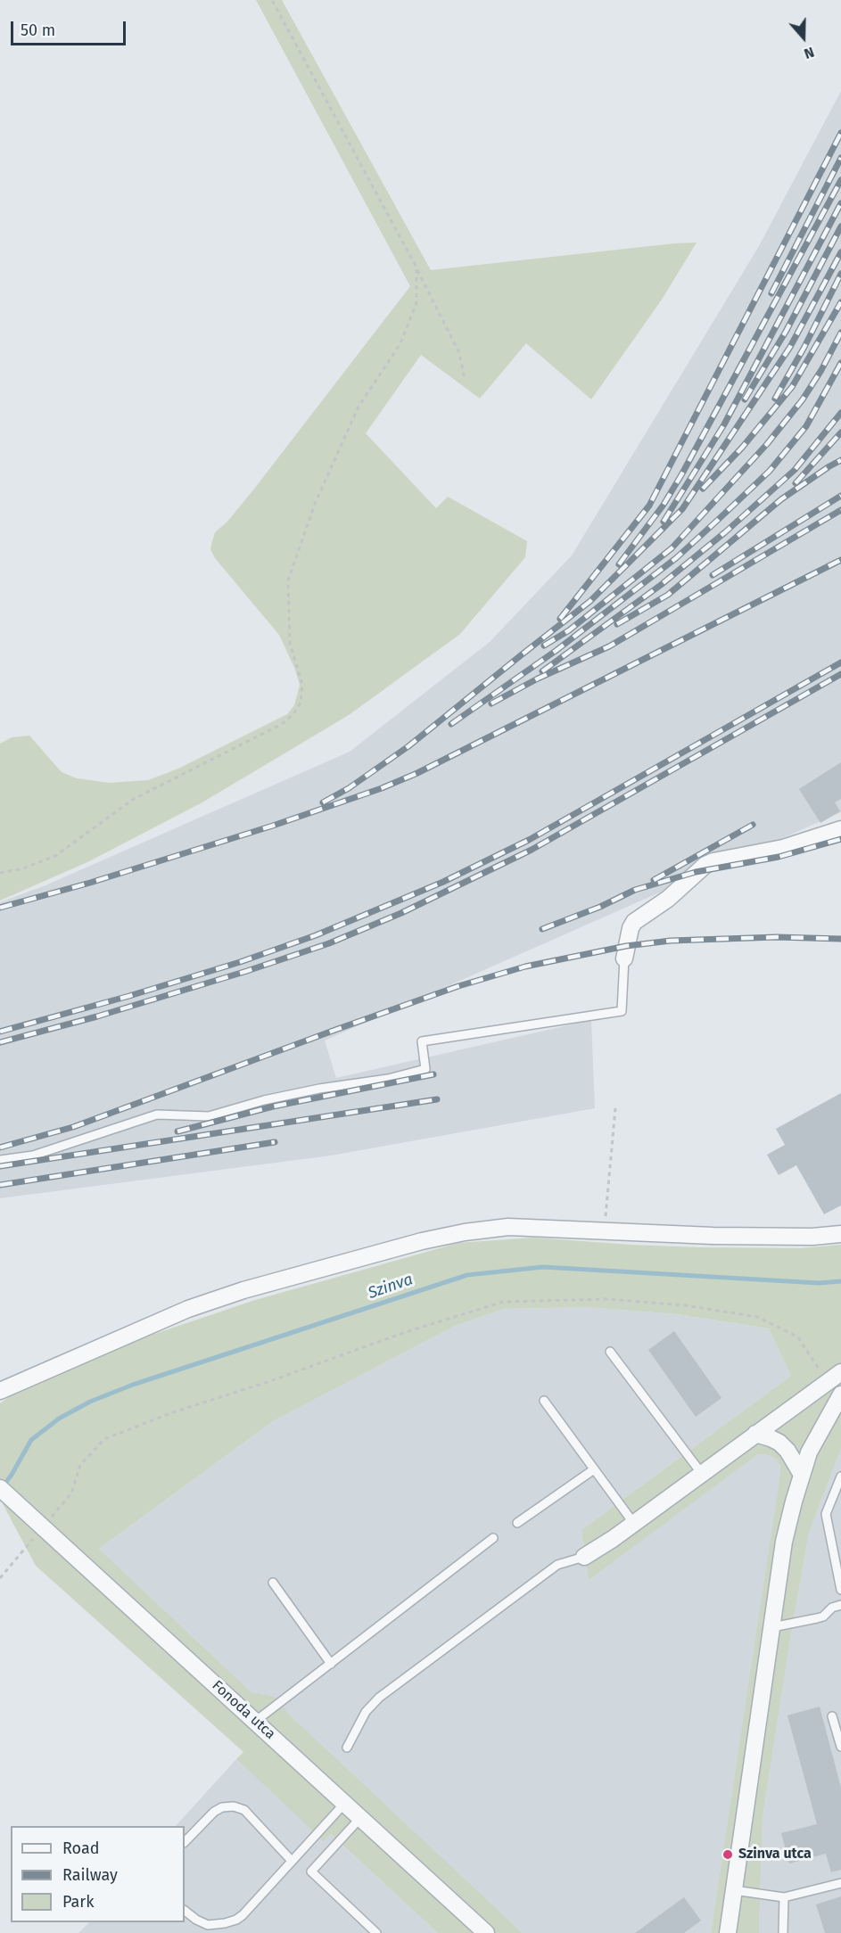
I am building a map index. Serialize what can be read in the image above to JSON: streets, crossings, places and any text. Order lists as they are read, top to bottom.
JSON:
{
  "streets": {
    "street": ["Fonoda utca"]
  },
  "water": ["Szinva"],
  "places": ["Szinva utca"],
  "legend": ["Road", "Railway", "Park"],
  "scale_bar": "50 m",
  "north": "bottom"
}
